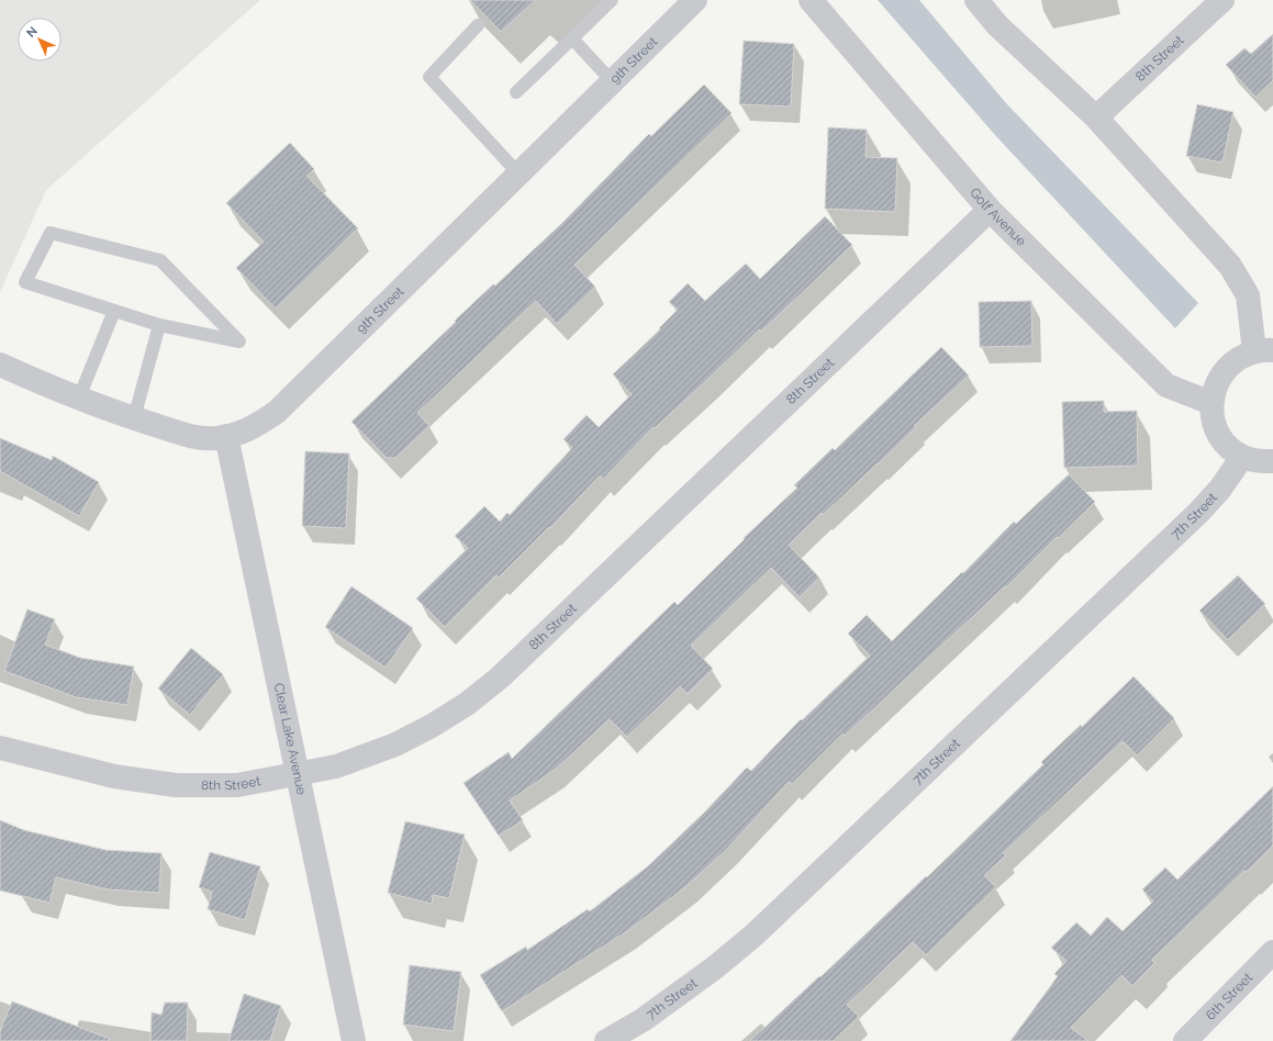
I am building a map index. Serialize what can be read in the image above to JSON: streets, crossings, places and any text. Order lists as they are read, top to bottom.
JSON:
{
  "streets": {
    "street": [
      "8th Street",
      "9th Street",
      "Golf Avenue",
      "7th Street",
      "Clear Lake Avenue",
      "6th Street"
    ]
  },
  "crossings": [
    ["8th Street", "Golf Avenue"],
    ["8th Street", "Clear Lake Avenue"],
    ["9th Street", "Clear Lake Avenue"]
  ],
  "north": "top left"
}
